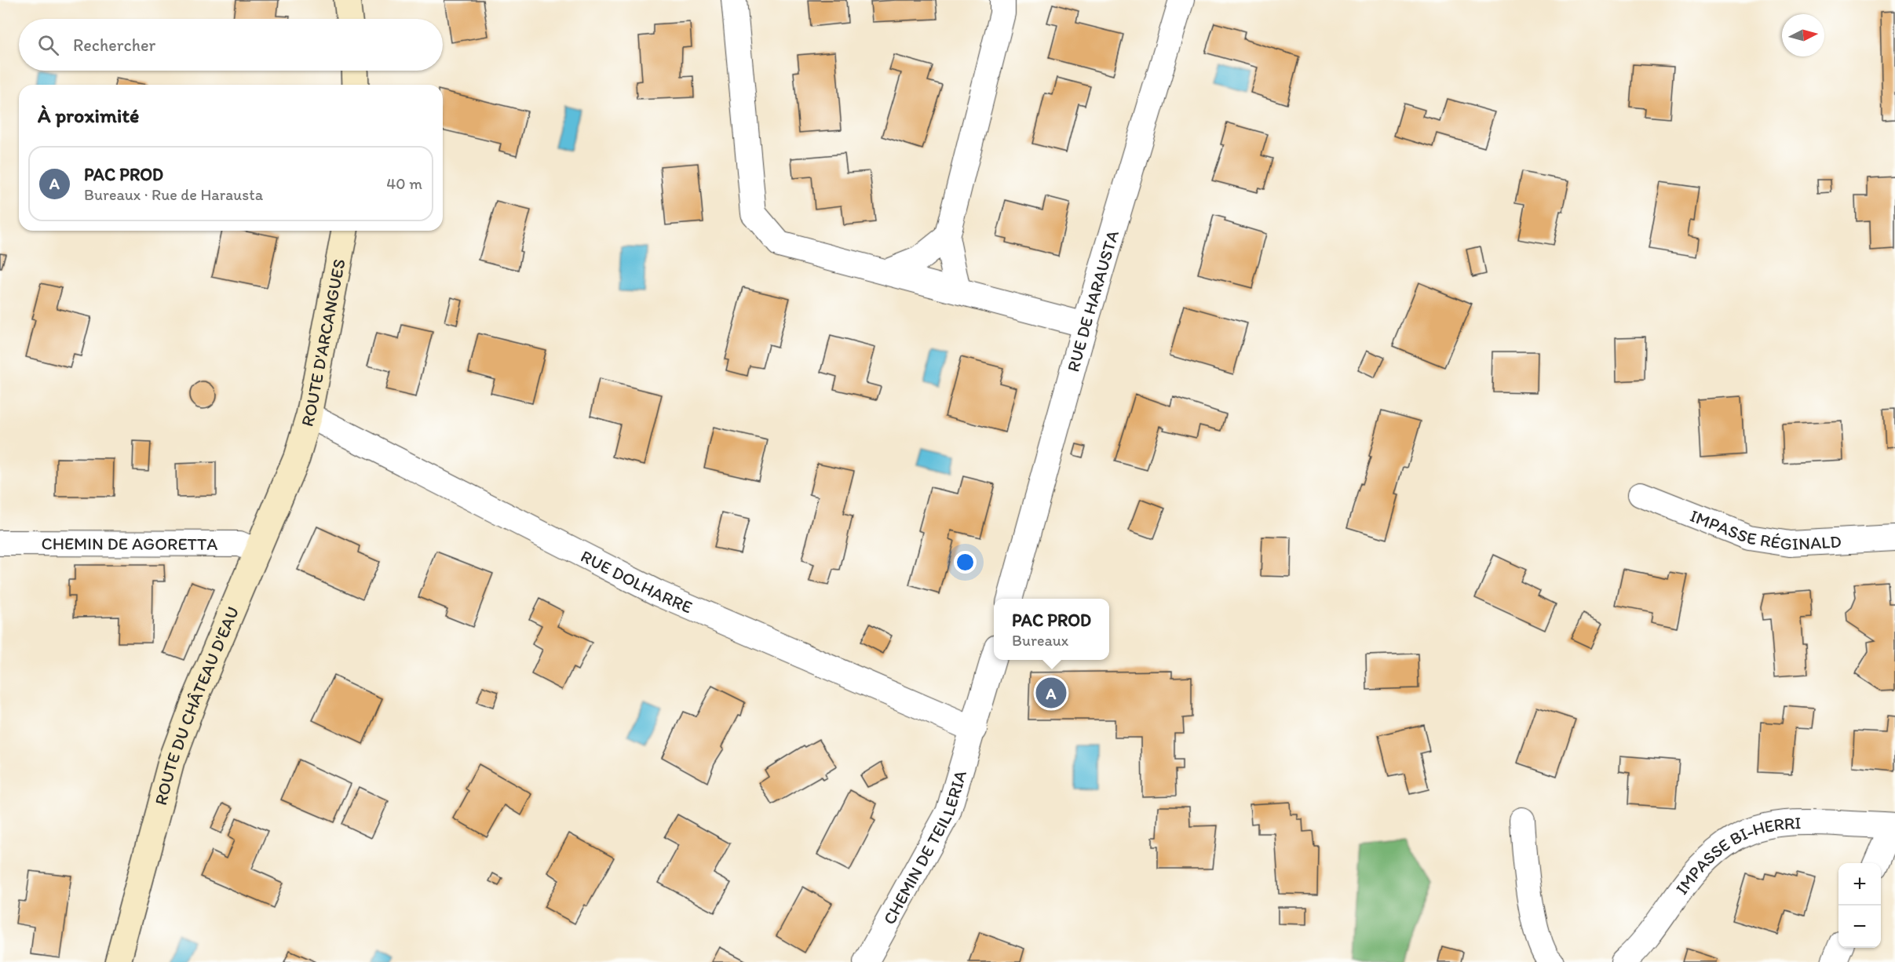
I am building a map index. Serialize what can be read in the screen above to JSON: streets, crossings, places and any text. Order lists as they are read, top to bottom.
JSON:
{
  "streets": {
    "street": [
      "RUE DE HARAUSTA",
      "ROUTE D'ARCANGUES",
      "IMPASSE RÉGINALD",
      "CHEMIN DE AGORETTA",
      "RUE DOLHARRE",
      "ROUTE DU CHÂTEAU D'EAU",
      "CHEMIN DE TEILLERIA",
      "IMPASSE BI-HERRI"
    ]
  },
  "crossings": [
    ["ROUTE D'ARCANGUES", "RUE DOLHARRE"],
    ["ROUTE D'ARCANGUES", "ROUTE DU CHÂTEAU D'EAU"],
    ["CHEMIN DE AGORETTA", "ROUTE DU CHÂTEAU D'EAU"],
    ["RUE DOLHARRE", "CHEMIN DE TEILLERIA"]
  ],
  "north": "right",
  "page": {
    "search": "Rechercher",
    "heading": "À proximité",
    "list": [
      {
        "mark": "A",
        "name": "PAC PROD",
        "note": "Bureaux · Rue de Harausta",
        "value": "40 m"
      }
    ],
    "popup": ["PAC PROD", "Bureaux"],
    "pins": "A",
    "map_buttons": ["+", "−"]
  }
}
